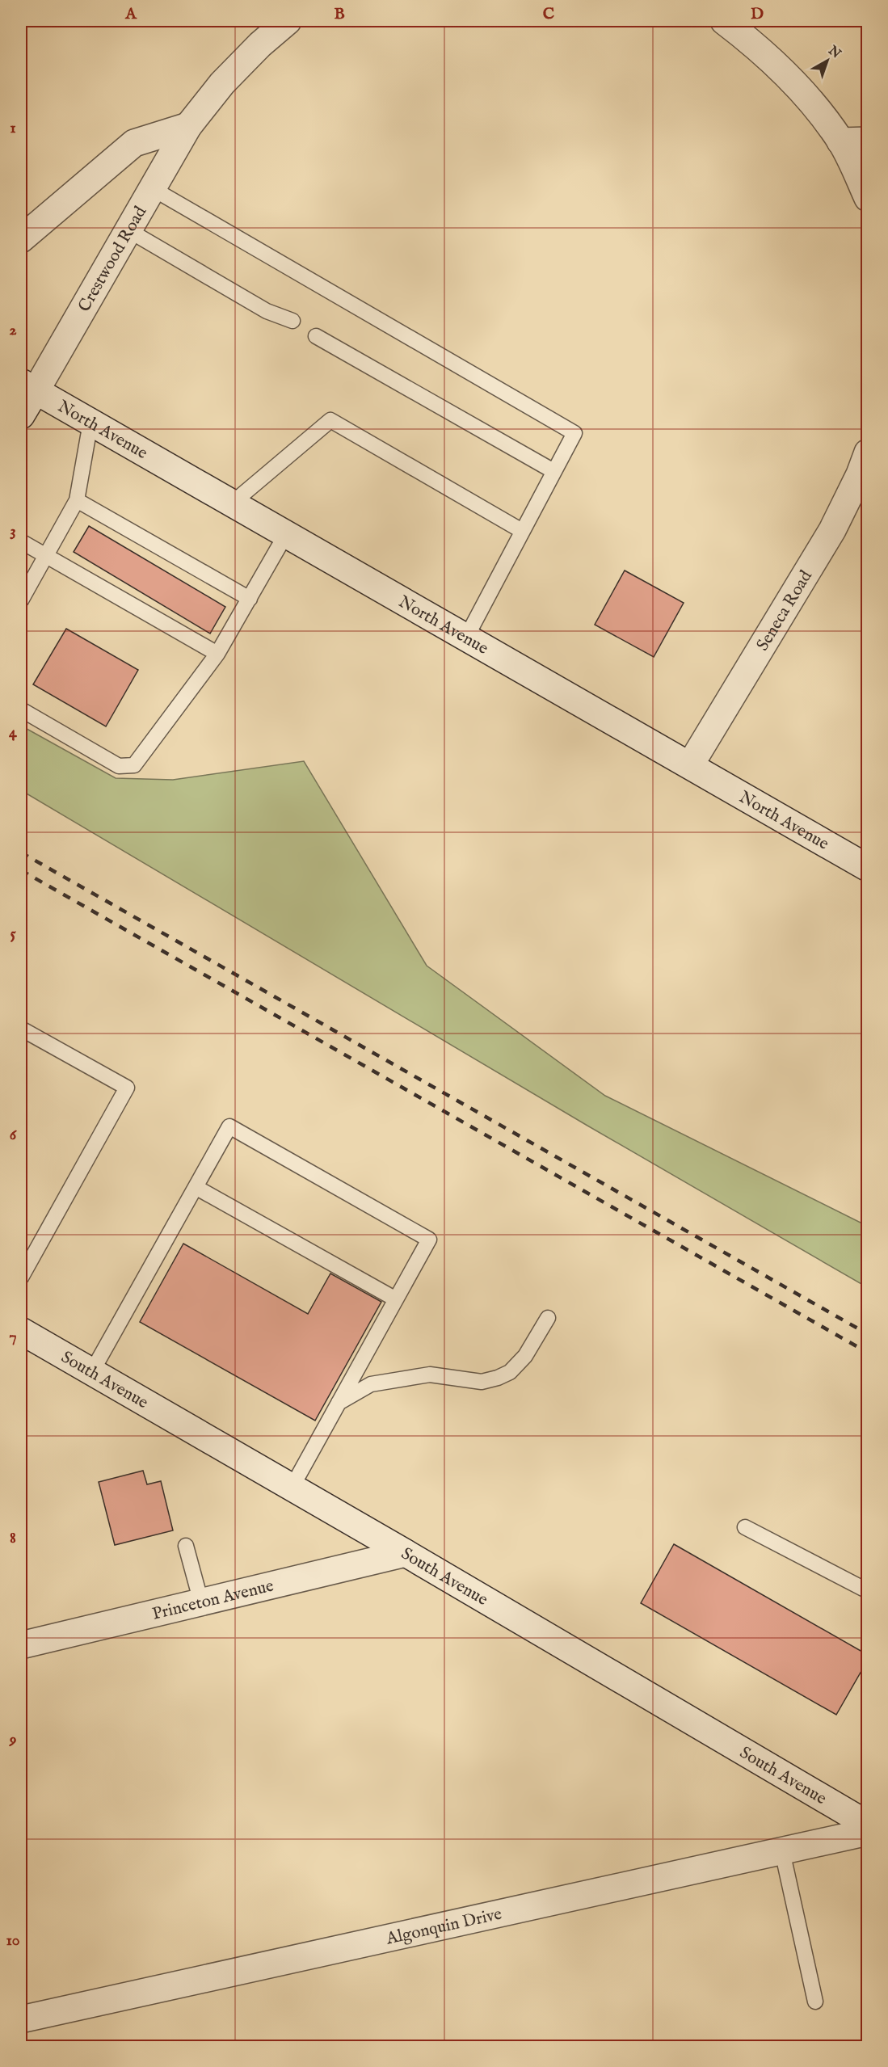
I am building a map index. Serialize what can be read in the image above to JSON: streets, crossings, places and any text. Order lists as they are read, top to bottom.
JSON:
{
  "streets": {
    "street": [
      "Crestwood Road",
      "North Avenue",
      "Seneca Road",
      "South Avenue",
      "Princeton Avenue",
      "Algonquin Drive"
    ]
  },
  "crossings": [
    ["Crestwood Road", "North Avenue"],
    ["North Avenue", "Seneca Road"],
    ["South Avenue", "Princeton Avenue"]
  ],
  "north": "top right",
  "grid": {
    "columns": [
      "A",
      "B",
      "C",
      "D"
    ],
    "rows": [
      "1",
      "2",
      "3",
      "4",
      "5",
      "6",
      "7",
      "8",
      "9",
      "10"
    ]
  }
}
